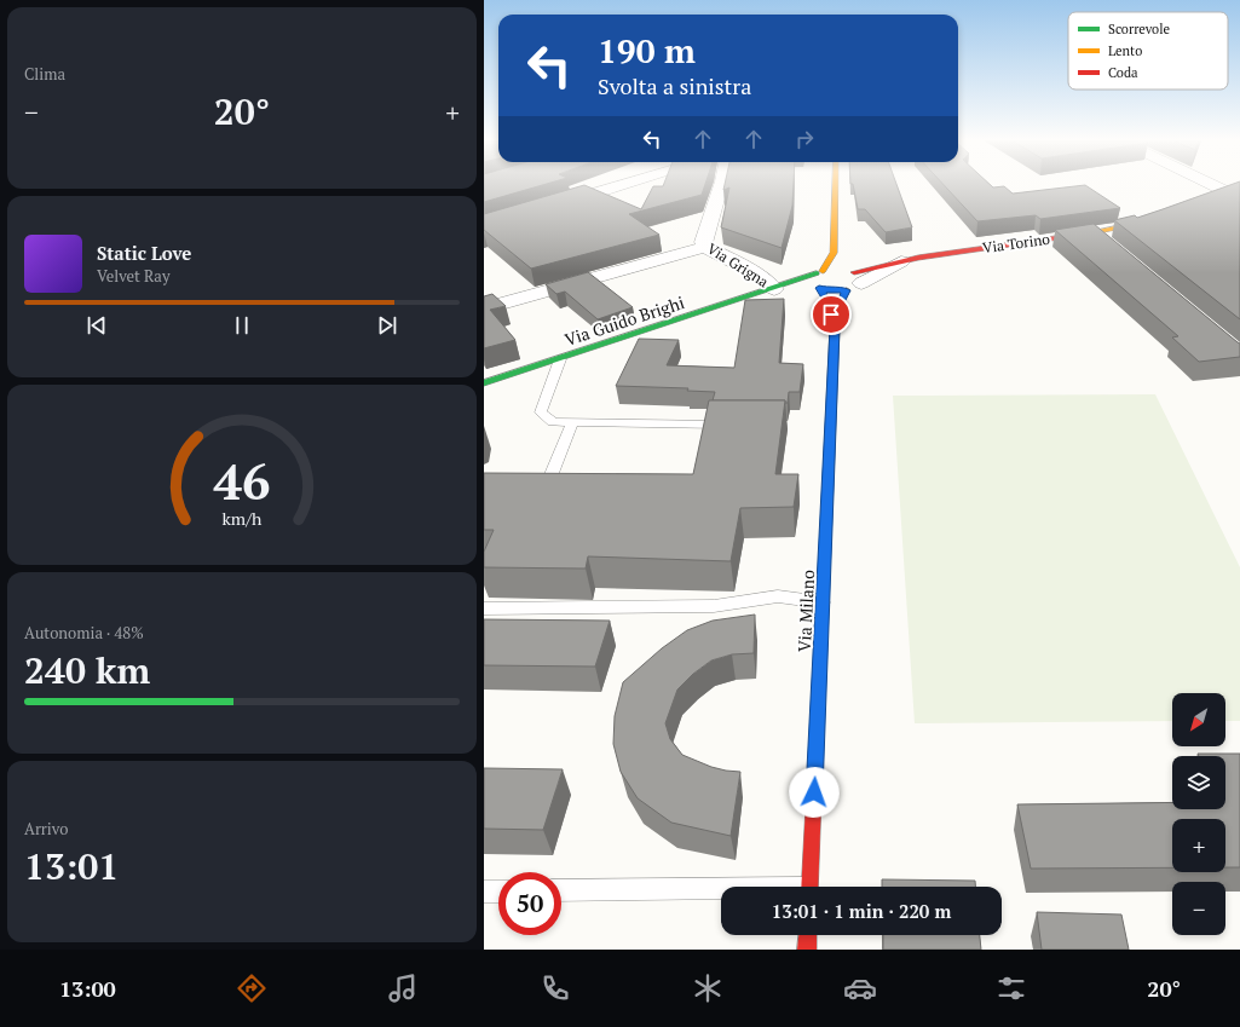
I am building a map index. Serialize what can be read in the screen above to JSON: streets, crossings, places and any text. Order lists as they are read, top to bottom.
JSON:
{
  "streets": {
    "main road": ["Via Torino", "Via Guido Brighi", "Via Milano"],
    "street": ["Via Grigna"]
  },
  "crossings": [
    ["Via Torino", "Via Guido Brighi"],
    ["Via Torino", "Via Milano"],
    ["Via Grigna", "Via Guido Brighi"],
    ["Via Guido Brighi", "Via Milano"]
  ],
  "legend": ["Scorrevole", "Lento", "Coda"],
  "north": "bottom left",
  "page": {
    "tile": [
      "Clima",
      ["Autonomia · 48%", "240 km"],
      ["Arrivo", "13:01"]
    ],
    "turn": ["190 m", "Svolta a sinistra"],
    "heat": ["−", "20°", "+"],
    "song": ["Static Love", "Velvet Ray"],
    "map_buttons": ["+", "−"],
    "limit": "50",
    "trip": "13:01 · 1 min · 220 m",
    "tabs": ["13:00", "20°"],
    "gauge": ["46", "km/h"]
  }
}
